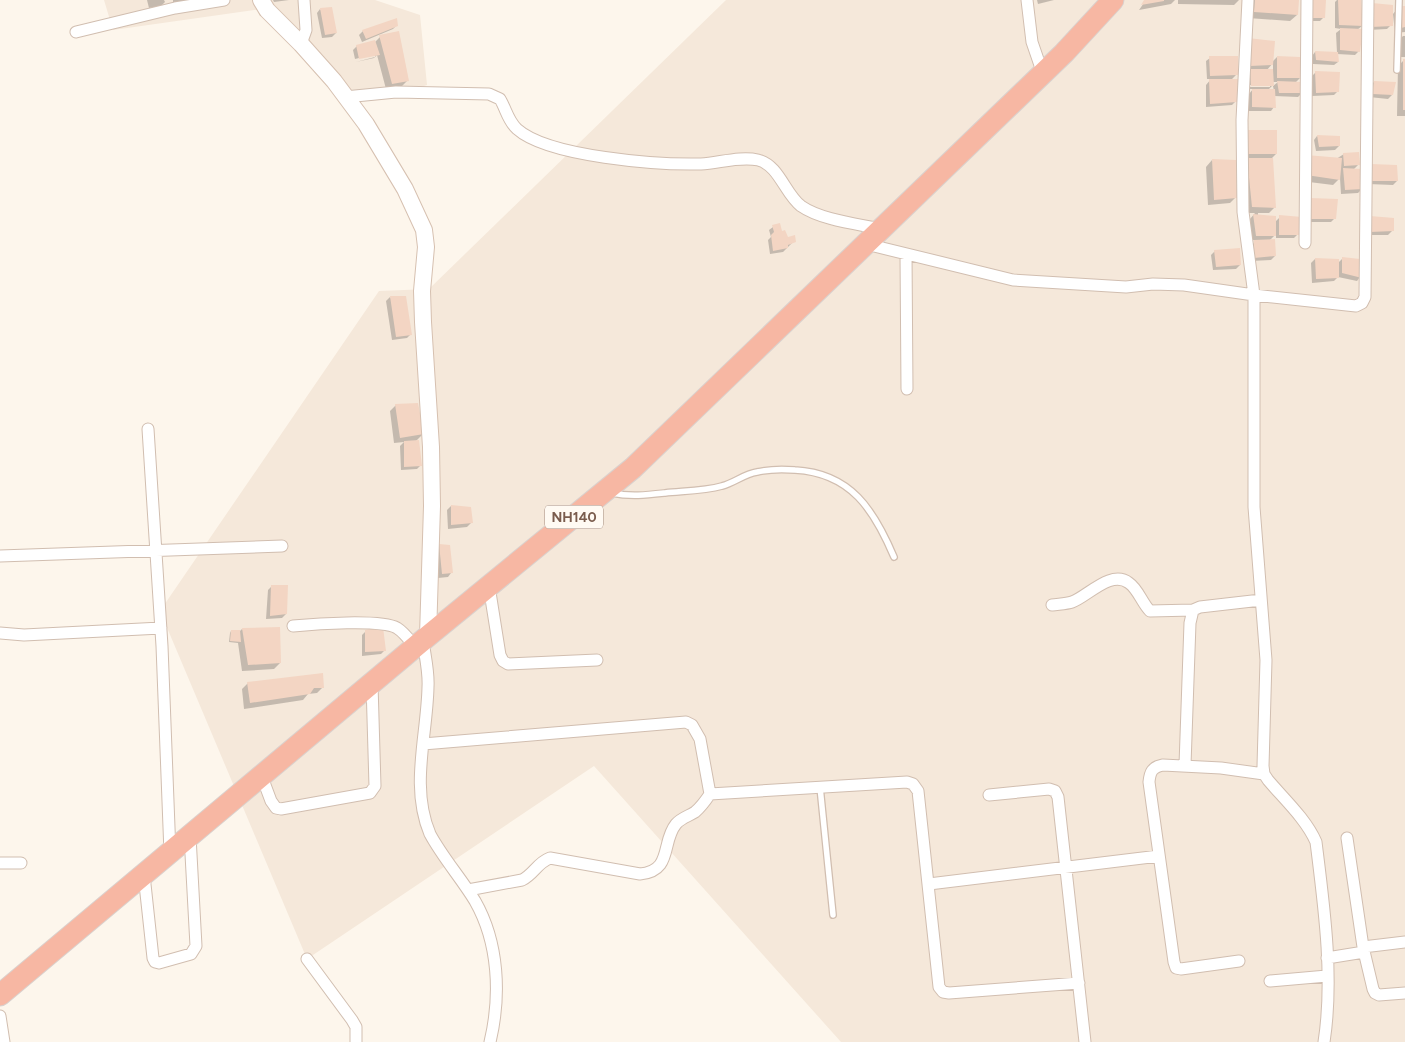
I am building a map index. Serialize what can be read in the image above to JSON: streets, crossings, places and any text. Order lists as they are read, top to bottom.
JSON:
{
  "streets": {
    "highway": ["NH140"]
  }
}
